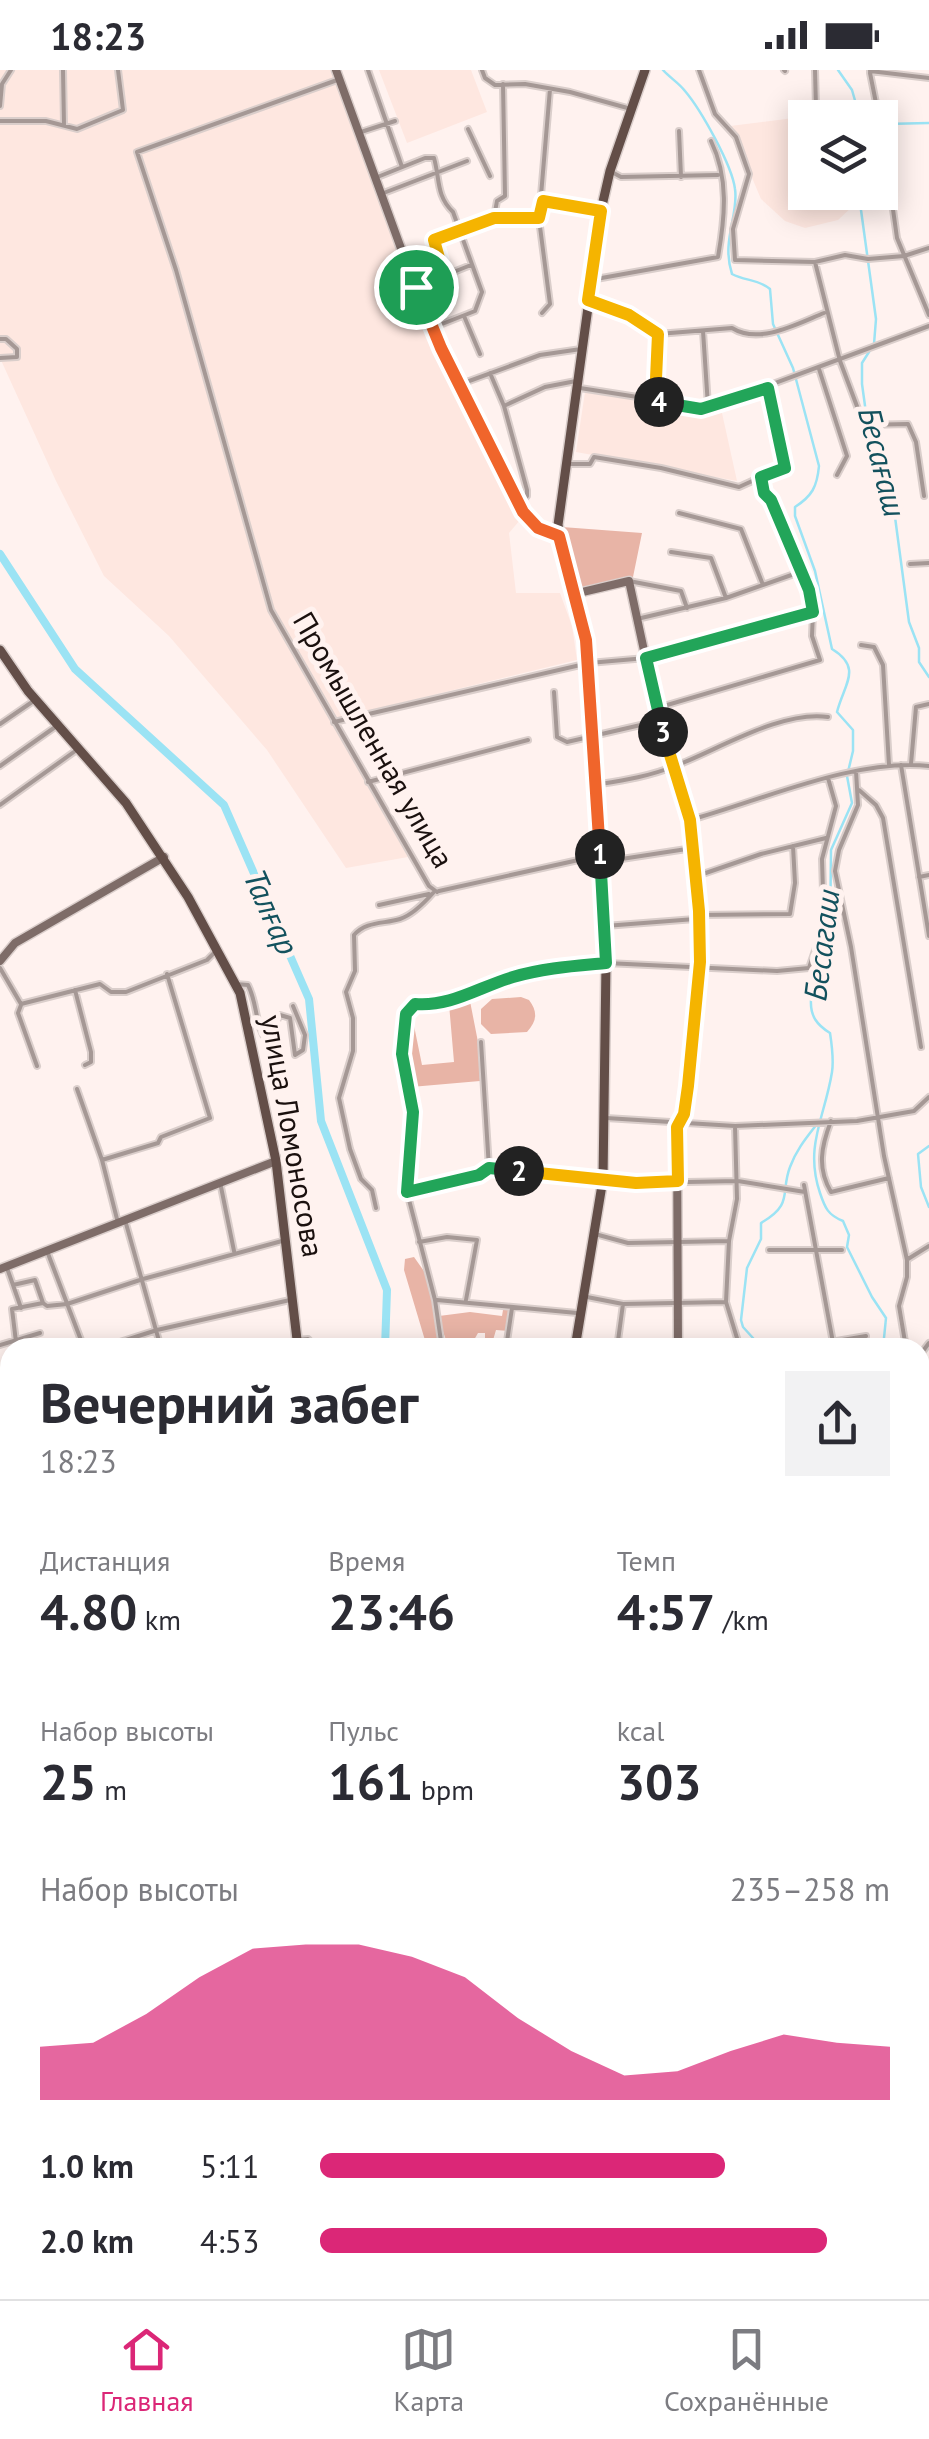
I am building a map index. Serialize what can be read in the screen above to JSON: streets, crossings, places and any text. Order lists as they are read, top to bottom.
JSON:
{
  "streets": {
    "main road": ["улица Ломоносова"],
    "street": ["Промышленная улица"]
  },
  "water": ["Бесағаш", "Талғар", "Бесагаш"],
  "page": {
    "status": "18:23",
    "pins": [
      "4",
      "3",
      "1",
      "2"
    ],
    "heading": ["Вечерний забег", "18:23"],
    "stats": [
      ["Дистанция", "4.80 km"],
      ["Время", "23:46"],
      ["Темп", "4:57 /km"],
      ["Набор высоты", "25 m"],
      ["Пульс", "161 bpm"],
      ["kcal", "303"]
    ],
    "chart": ["Набор высоты", "235–258 m"],
    "list": [
      {
        "name": "1.0 km",
        "note": "5:11"
      },
      {
        "name": "2.0 km",
        "note": "4:53"
      }
    ],
    "tabs": ["Главная", "Карта", "Сохранённые"]
  }
}
